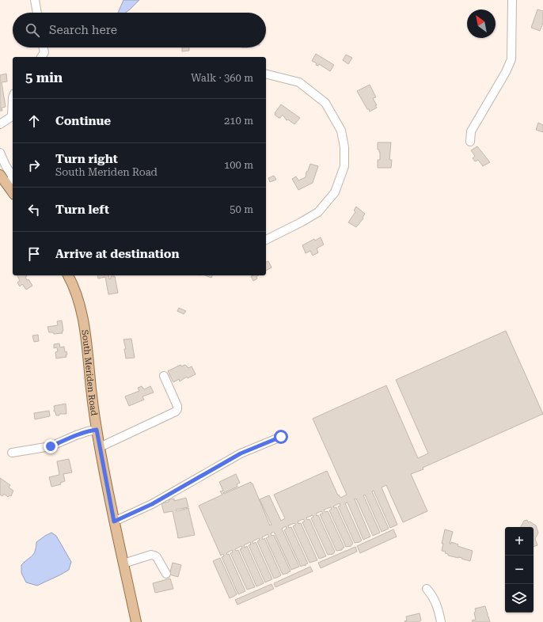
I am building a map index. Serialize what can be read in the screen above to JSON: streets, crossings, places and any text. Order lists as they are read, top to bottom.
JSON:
{
  "streets": {
    "main road": ["South Meriden Road"]
  },
  "north": "top left",
  "page": {
    "search": "Search here",
    "heading": ["5 min", "Walk · 360 m"],
    "list": [
      ["Continue", "210 m"],
      ["Turn right", "South Meriden Road", "100 m"],
      ["Turn left", "50 m"],
      "Arrive at destination"
    ],
    "map_buttons": ["+", "−"]
  }
}
